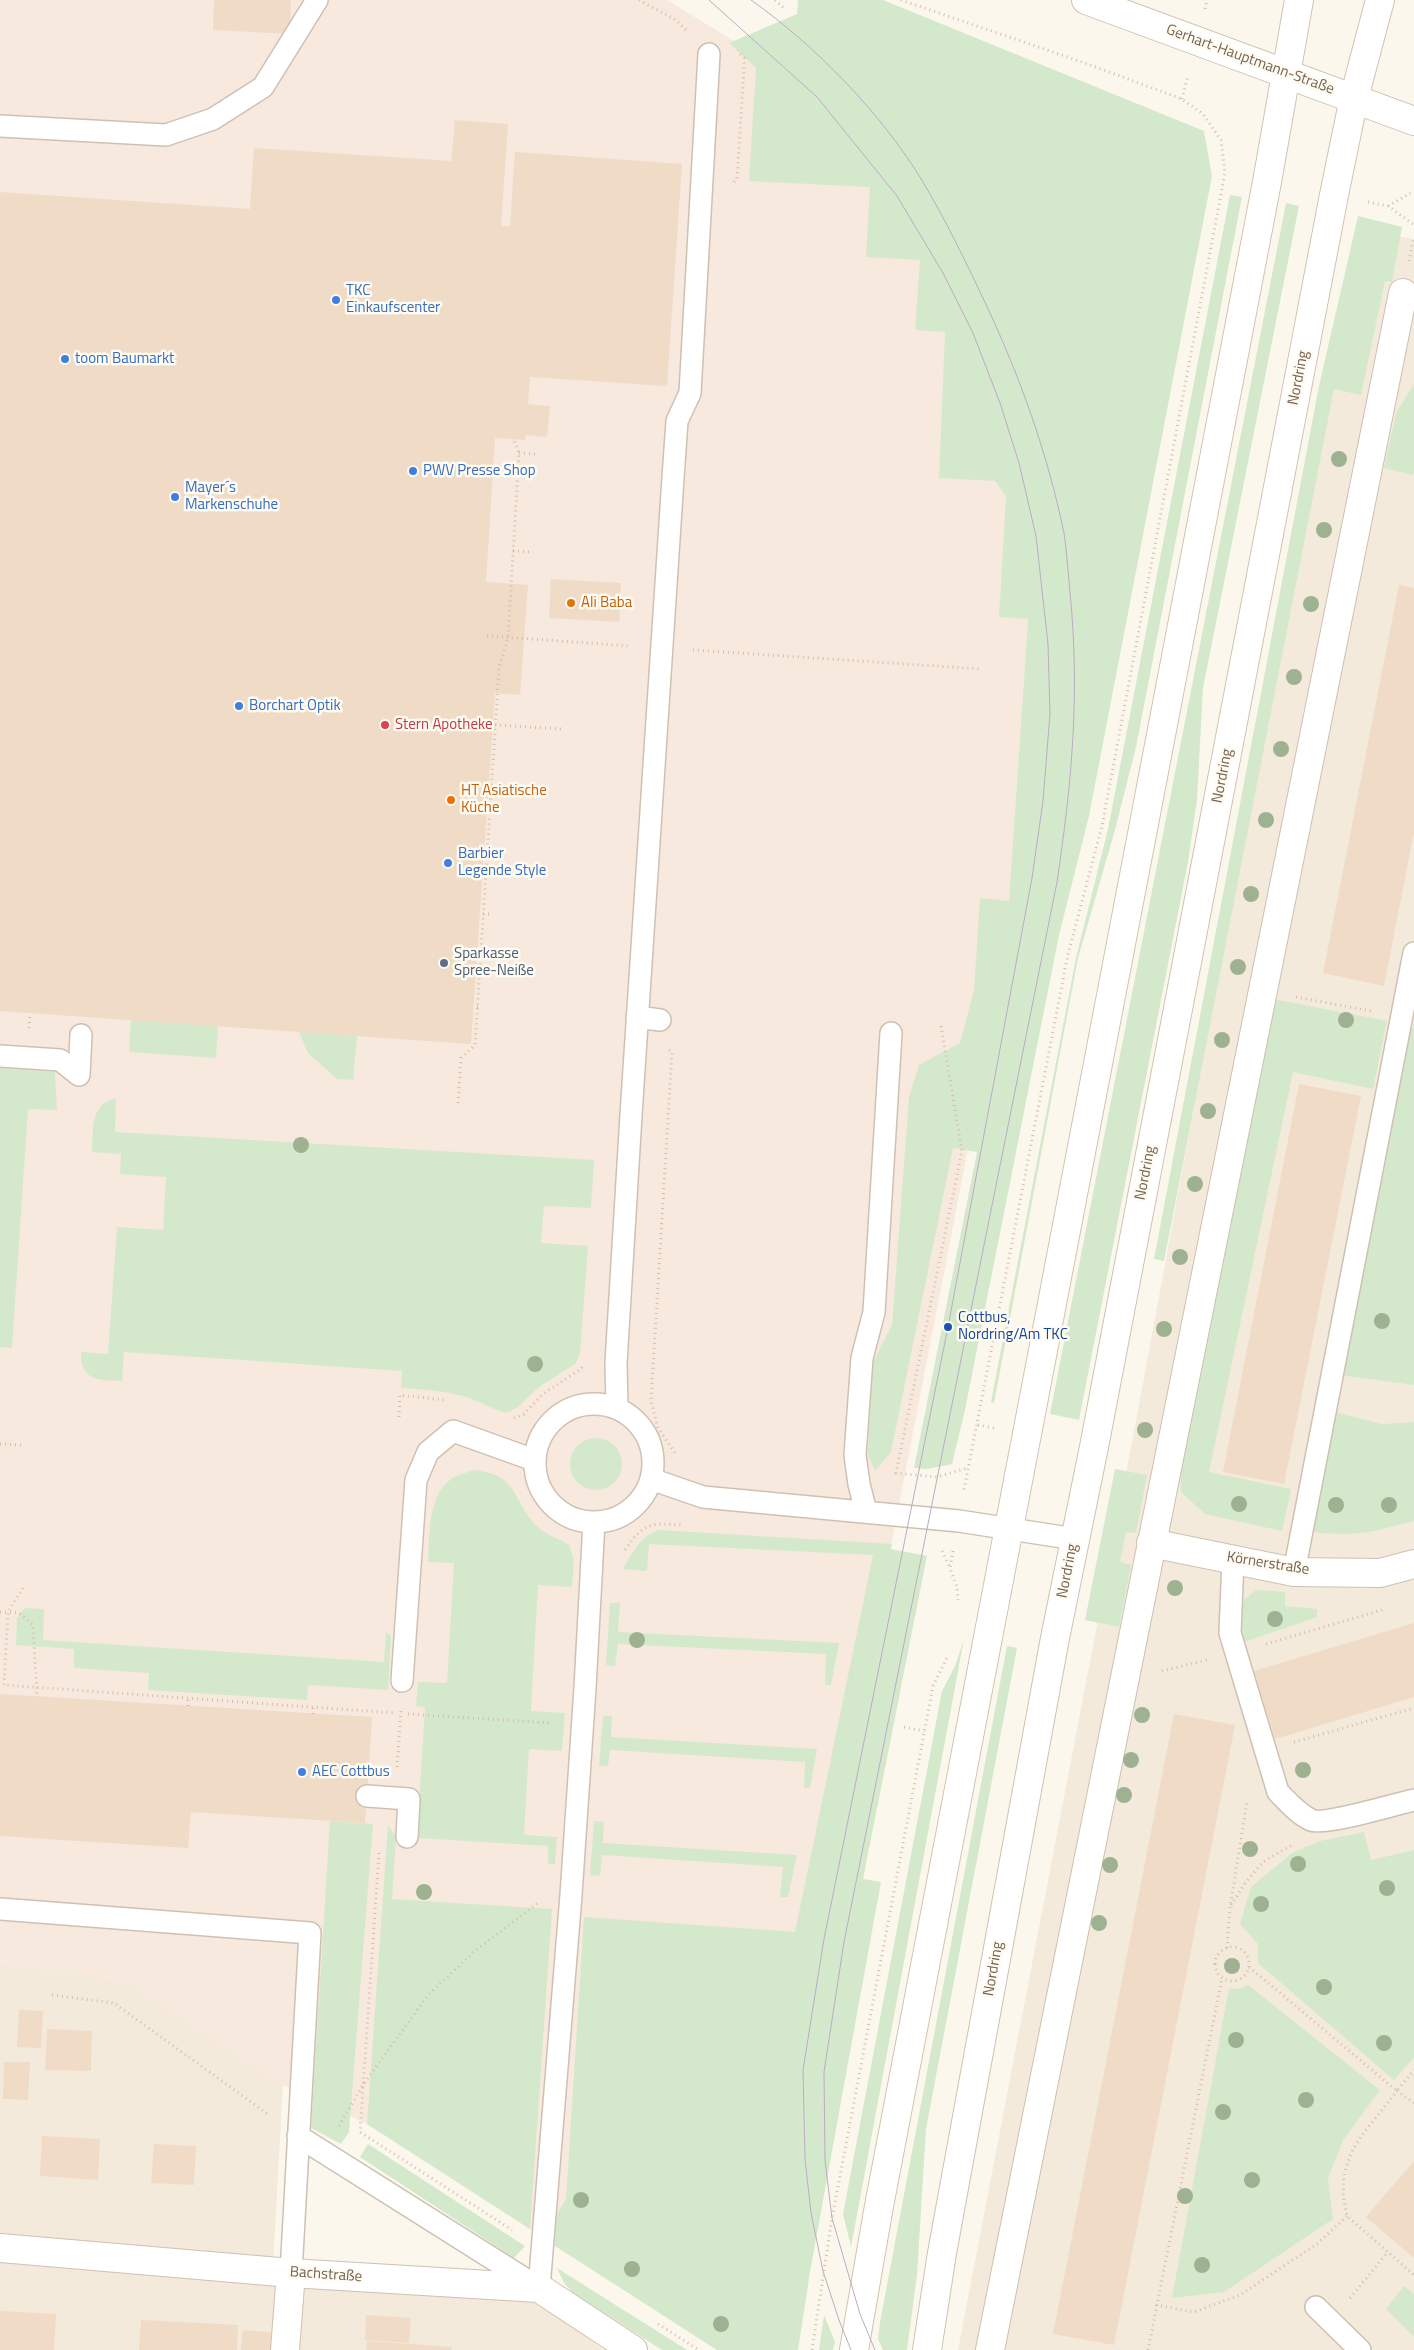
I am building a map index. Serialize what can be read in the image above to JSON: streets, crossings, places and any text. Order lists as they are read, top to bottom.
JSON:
{
  "streets": {
    "main road": [
      "Gerhart-Hauptmann-Straße",
      "Nordring",
      "Körnerstraße",
      "Bachstraße"
    ]
  },
  "crossings": [
    ["Gerhart-Hauptmann-Straße", "Nordring"]
  ],
  "places": [
    "TKC Einkaufscenter",
    "toom Baumarkt",
    "PWV Presse Shop",
    "Mayer´s Markenschuhe",
    "Ali Baba",
    "Borchart Optik",
    "Stern Apotheke",
    "HT Asiatische Küche",
    "Barbier Legende Style",
    "Sparkasse Spree-Neiße",
    "Cottbus, Nordring/Am TKC",
    "AEC Cottbus"
  ]
}
